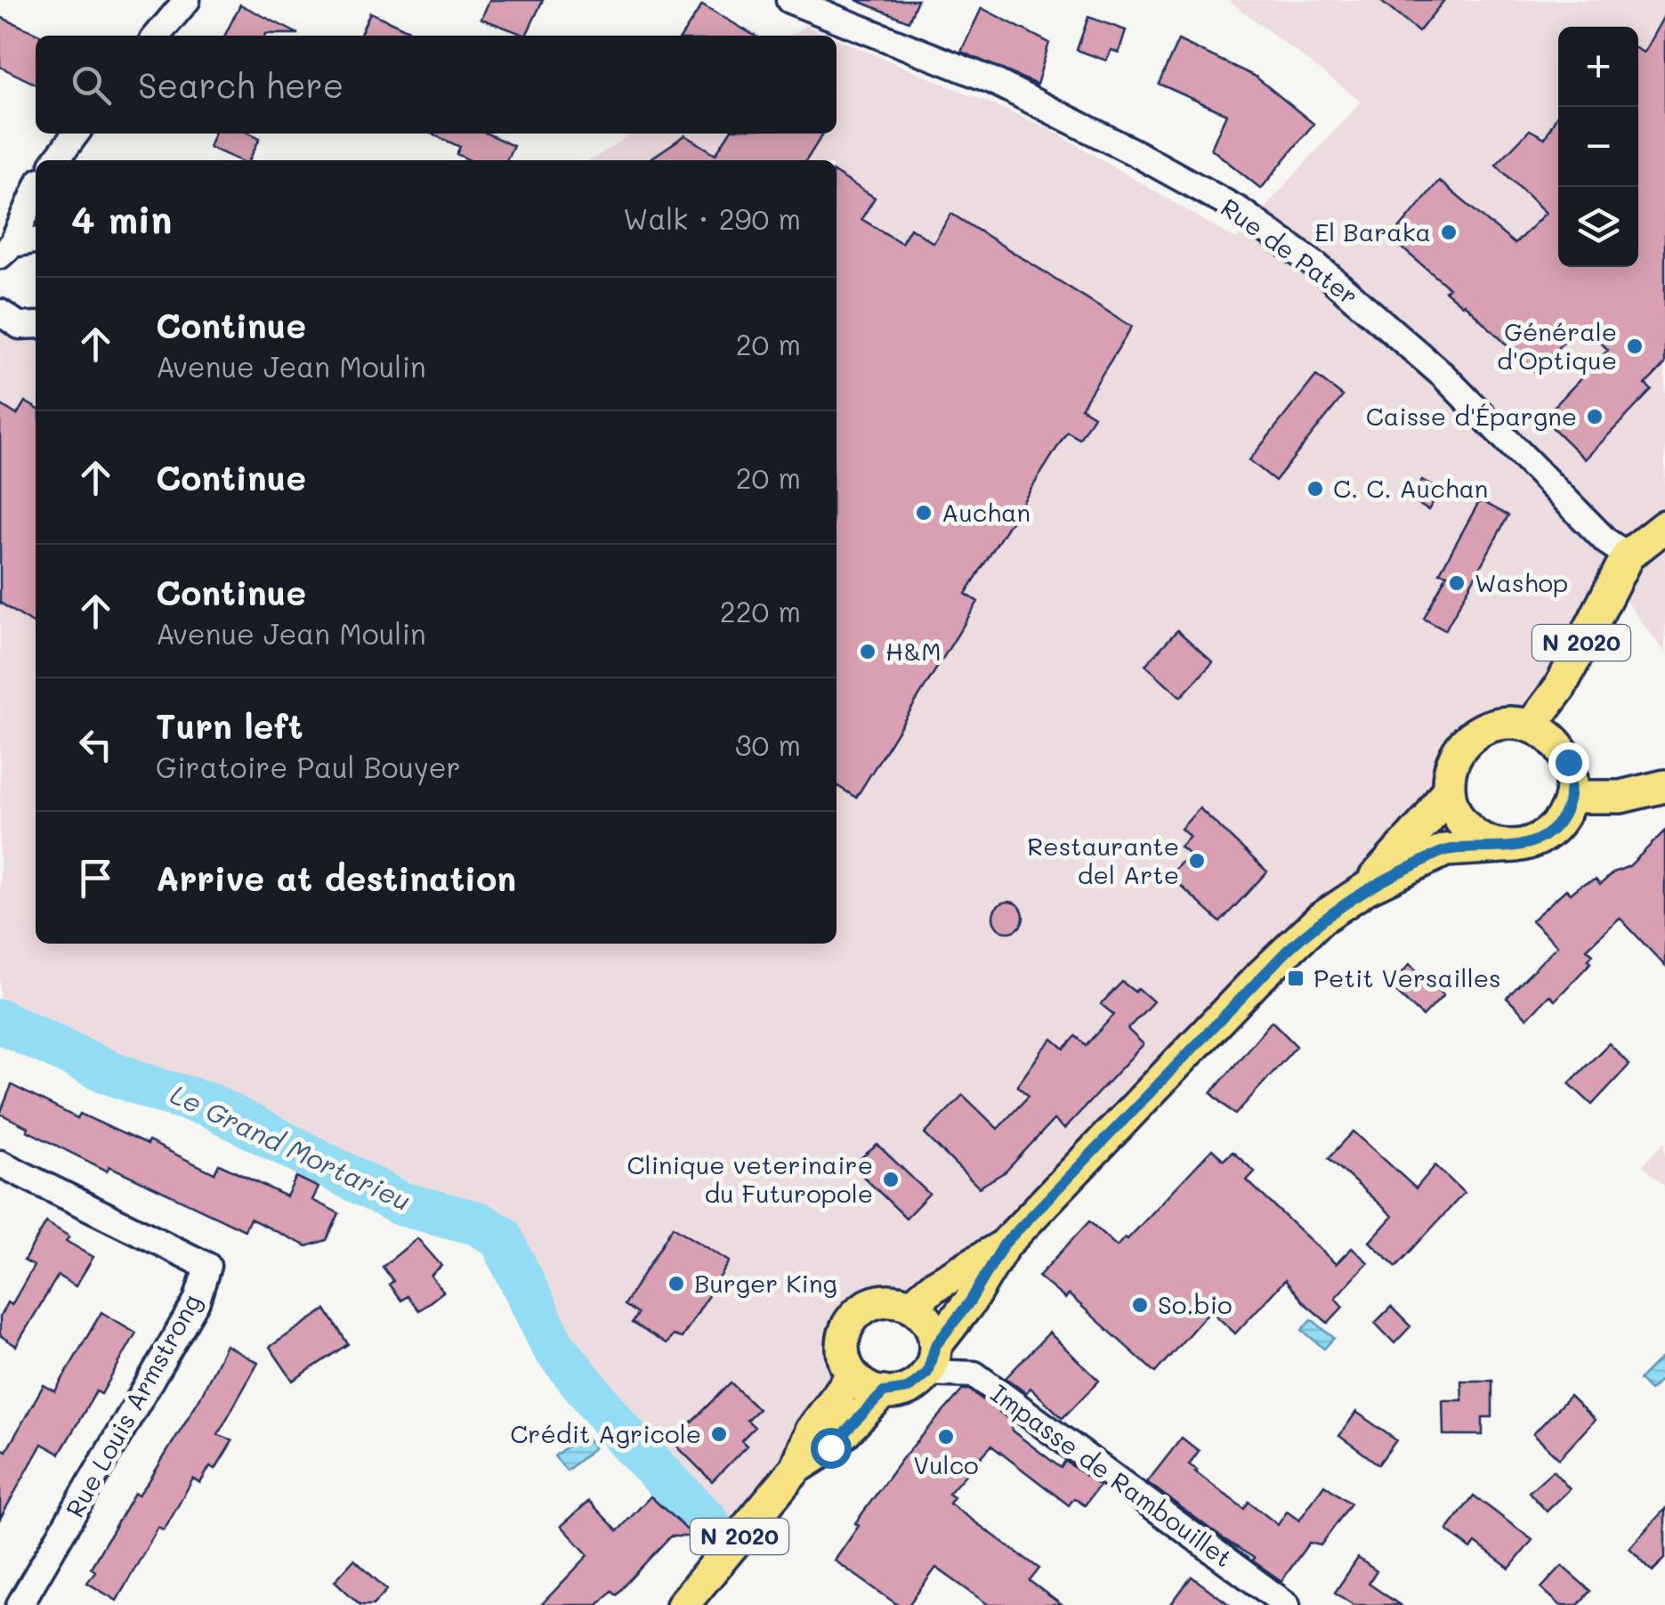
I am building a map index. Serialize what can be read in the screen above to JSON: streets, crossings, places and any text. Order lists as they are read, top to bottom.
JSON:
{
  "streets": {
    "main road": ["N 2020"],
    "street": ["Rue de Pater", "Rue Louis Armstrong", "Impasse de Rambouillet"]
  },
  "crossings": [
    ["Rue de Pater", "N 2020"],
    ["N 2020", "Impasse de Rambouillet"]
  ],
  "water": ["Le Grand Mortarieu"],
  "places": {
    "other": [
      "El Baraka",
      "Générale d'Optique",
      "Caisse d'Épargne",
      "C. C. Auchan",
      "Auchan",
      "Washop",
      "H&M",
      "Restaurante del Arte",
      "Clinique veterinaire du Futuropole",
      "Burger King",
      "So.bio",
      "Crédit Agricole",
      "Vulco"
    ],
    "transit": ["Petit Versailles"]
  },
  "page": {
    "map_buttons": ["+", "−"],
    "search": "Search here",
    "heading": ["4 min", "Walk · 290 m"],
    "list": [
      ["Continue", "Avenue Jean Moulin", "20 m"],
      ["Continue", "20 m"],
      ["Continue", "Avenue Jean Moulin", "220 m"],
      ["Turn left", "Giratoire Paul Bouyer", "30 m"],
      "Arrive at destination"
    ]
  }
}
